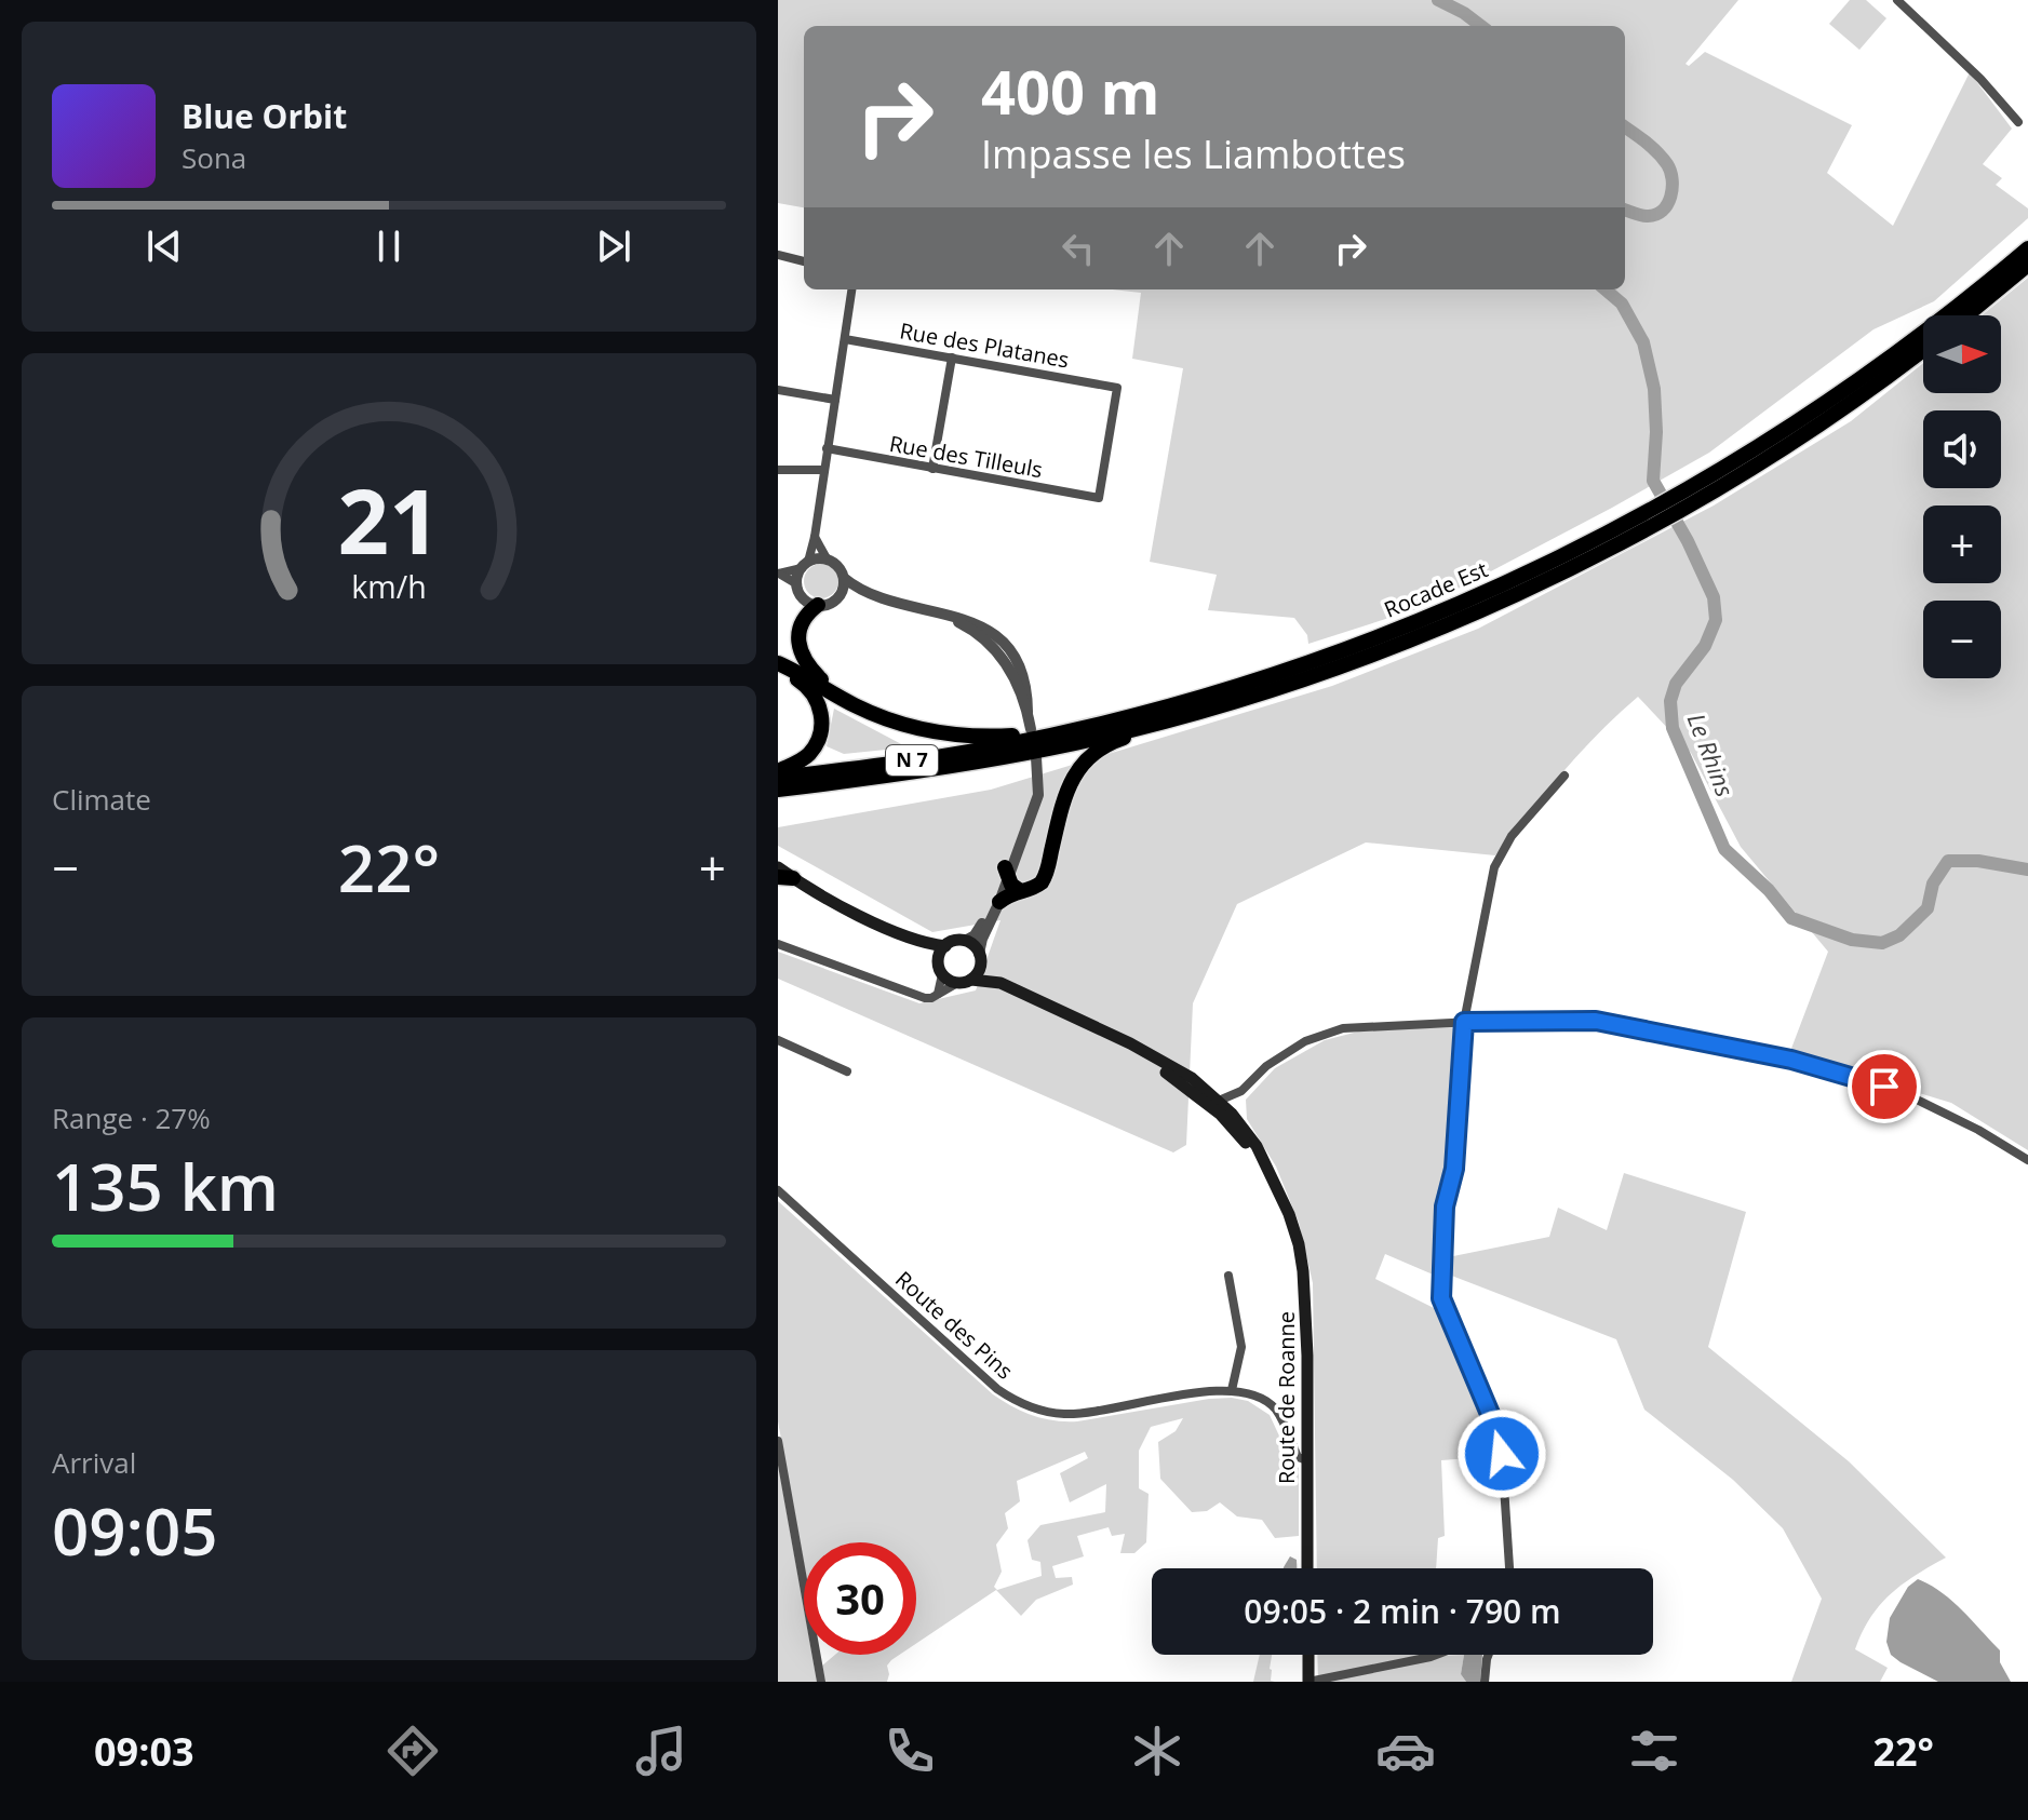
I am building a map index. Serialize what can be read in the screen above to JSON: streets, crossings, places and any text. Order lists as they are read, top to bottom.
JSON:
{
  "streets": {
    "highway": ["Rocade Est", "N 7"],
    "main road": ["Route de Roanne"],
    "street": ["Rue des Platanes", "Rue des Tilleuls", "Route des Pins"]
  },
  "crossings": [
    ["Rue des Platanes", "Rue des Tilleuls"],
    ["Route des Pins", "Route de Roanne"]
  ],
  "water": ["Le Rhins"],
  "north": "right",
  "page": {
    "turn": ["400 m", "Impasse les Liambottes"],
    "song": ["Blue Orbit", "Sona"],
    "map_buttons": ["+", "−"],
    "tile": [
      "Climate",
      ["Range · 27%", "135 km"],
      ["Arrival", "09:05"]
    ],
    "heat": ["−", "22°", "+"],
    "limit": "30",
    "trip": "09:05 · 2 min · 790 m",
    "tabs": ["09:03", "22°"],
    "gauge": ["21", "km/h"]
  }
}
